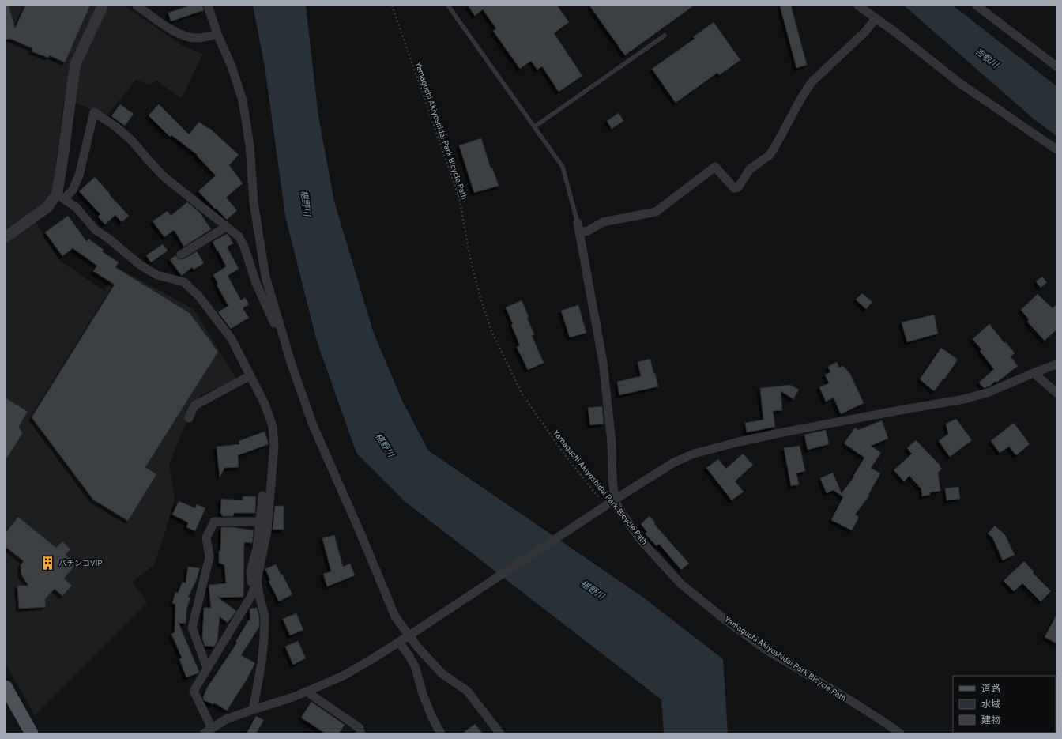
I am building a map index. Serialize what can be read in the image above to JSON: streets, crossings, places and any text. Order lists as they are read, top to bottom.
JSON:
{
  "streets": {
    "path": ["Yamaguchi Akiyoshidai Park Bicycle Path"]
  },
  "water": ["吉敷川", "椹野川"],
  "places": {
    "building": ["パチンコVIP"]
  },
  "legend": ["道路", "水域", "建物"]
}
